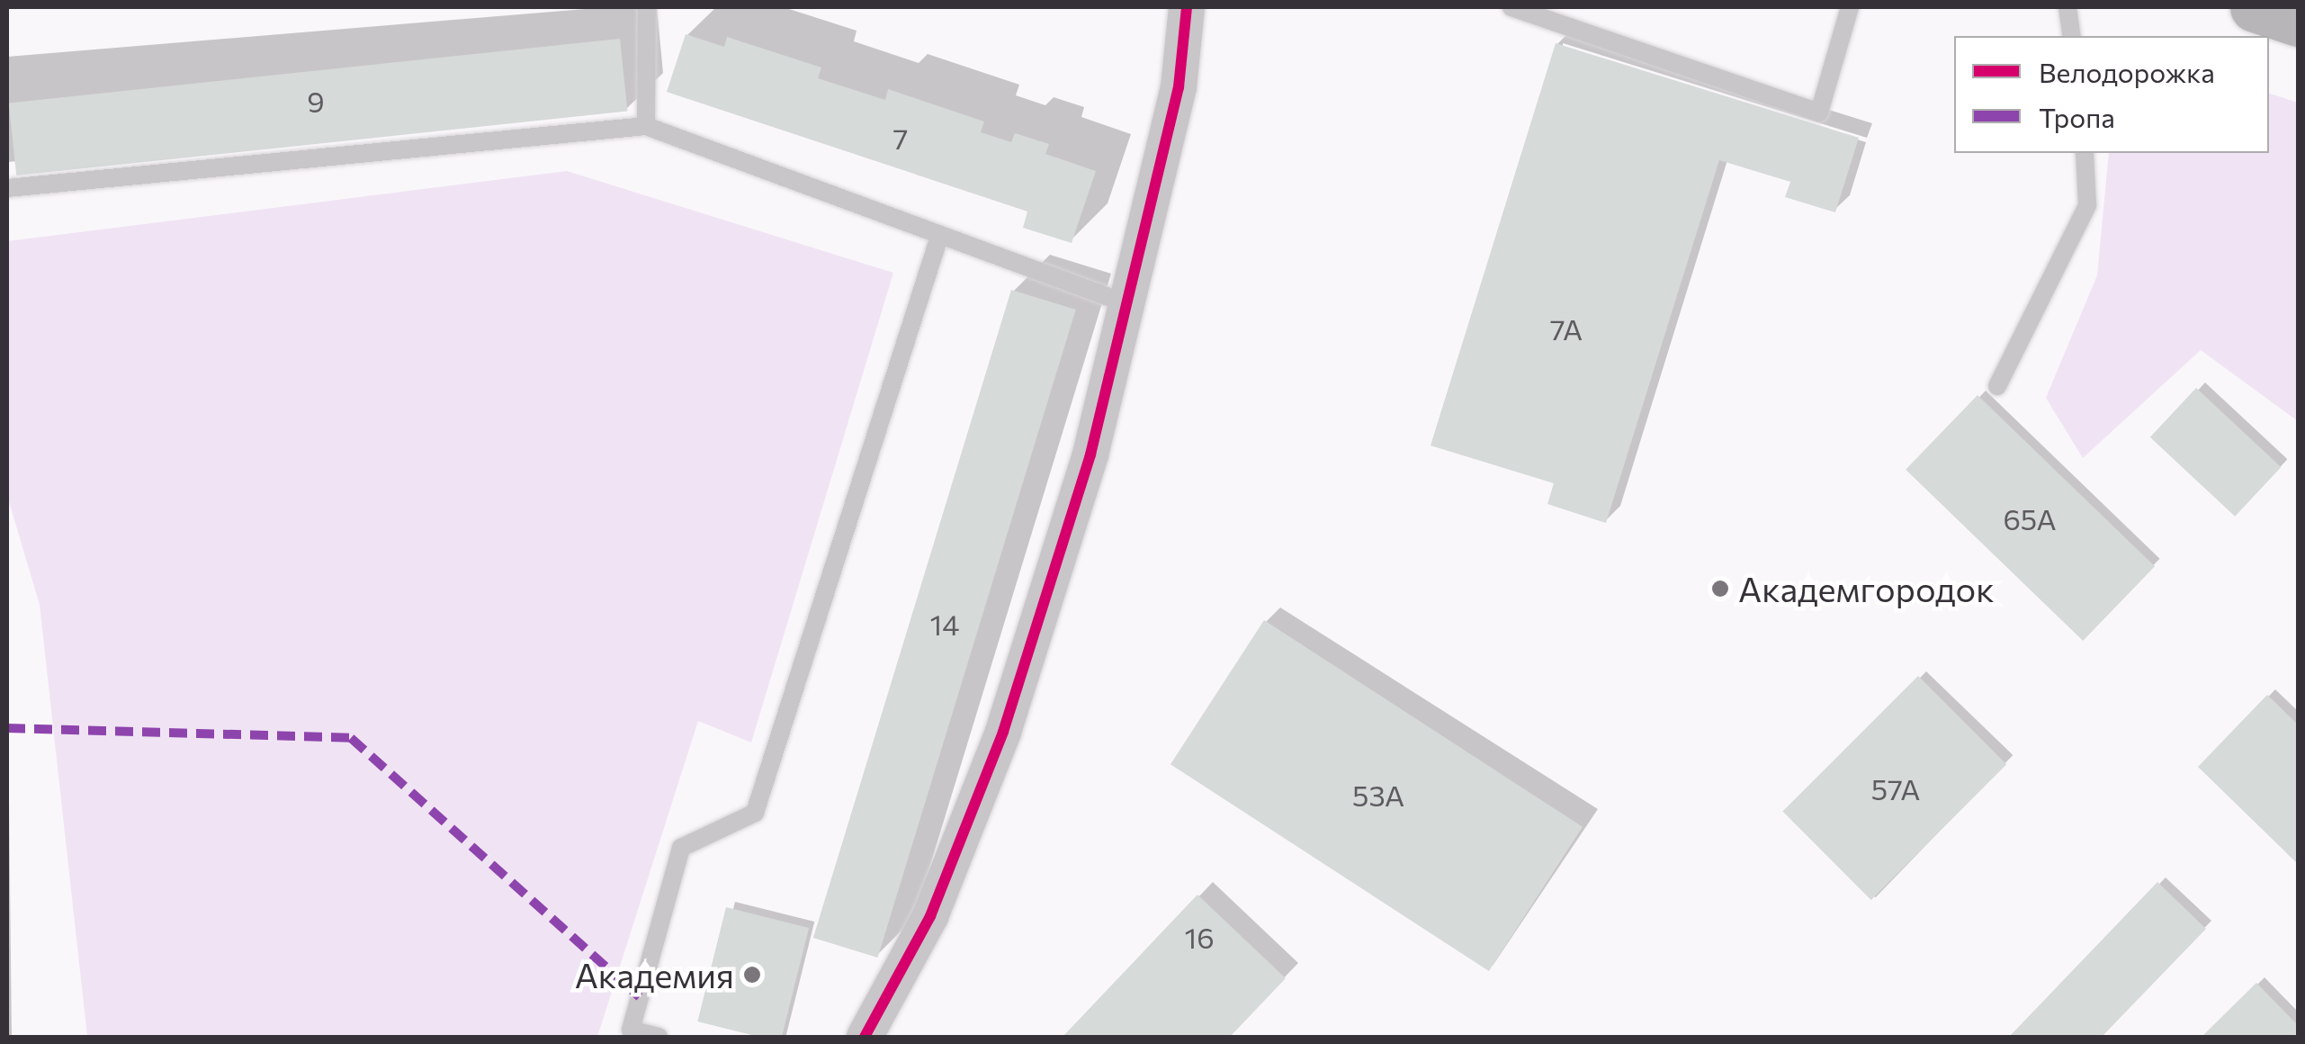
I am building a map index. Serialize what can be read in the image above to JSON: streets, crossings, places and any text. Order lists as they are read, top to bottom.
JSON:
{
  "places": ["Академгородок", "Академия"],
  "house_numbers": [
    "9",
    "7",
    "7А",
    "65А",
    "14",
    "57А",
    "53А",
    "16"
  ],
  "legend": ["Велодорожка", "Тропа"]
}
